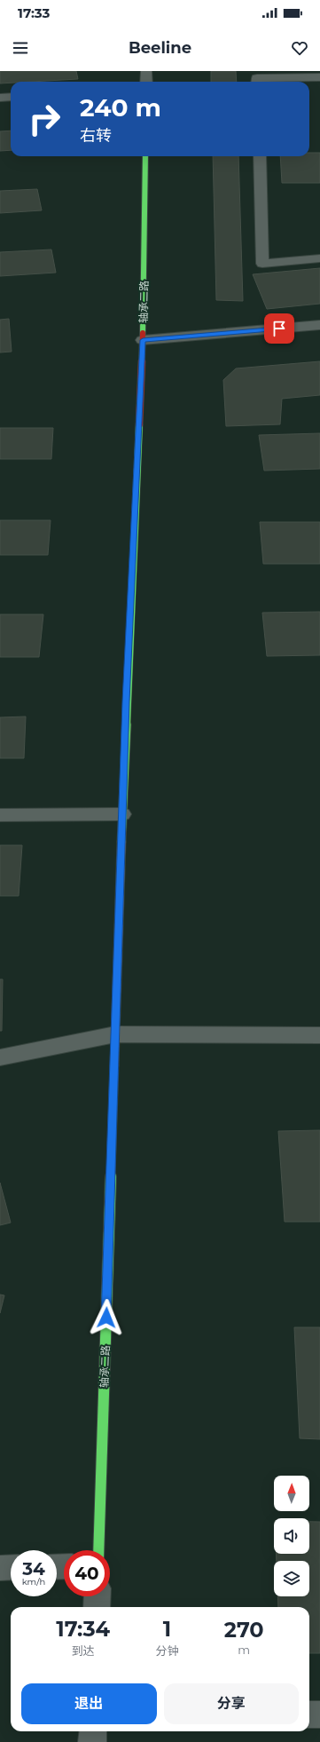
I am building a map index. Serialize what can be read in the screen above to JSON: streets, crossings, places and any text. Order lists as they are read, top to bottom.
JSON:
{
  "streets": {
    "street": ["轴承二路"]
  },
  "north": "top",
  "page": {
    "status": "17:33",
    "header": "Beeline",
    "turn": ["240 m", "右转"],
    "speed": "34 km/h",
    "limit": "40",
    "eta": [
      "17:34",
      "到达",
      "1",
      "分钟",
      "270",
      "m"
    ],
    "buttons": ["退出", "分享"]
  }
}
